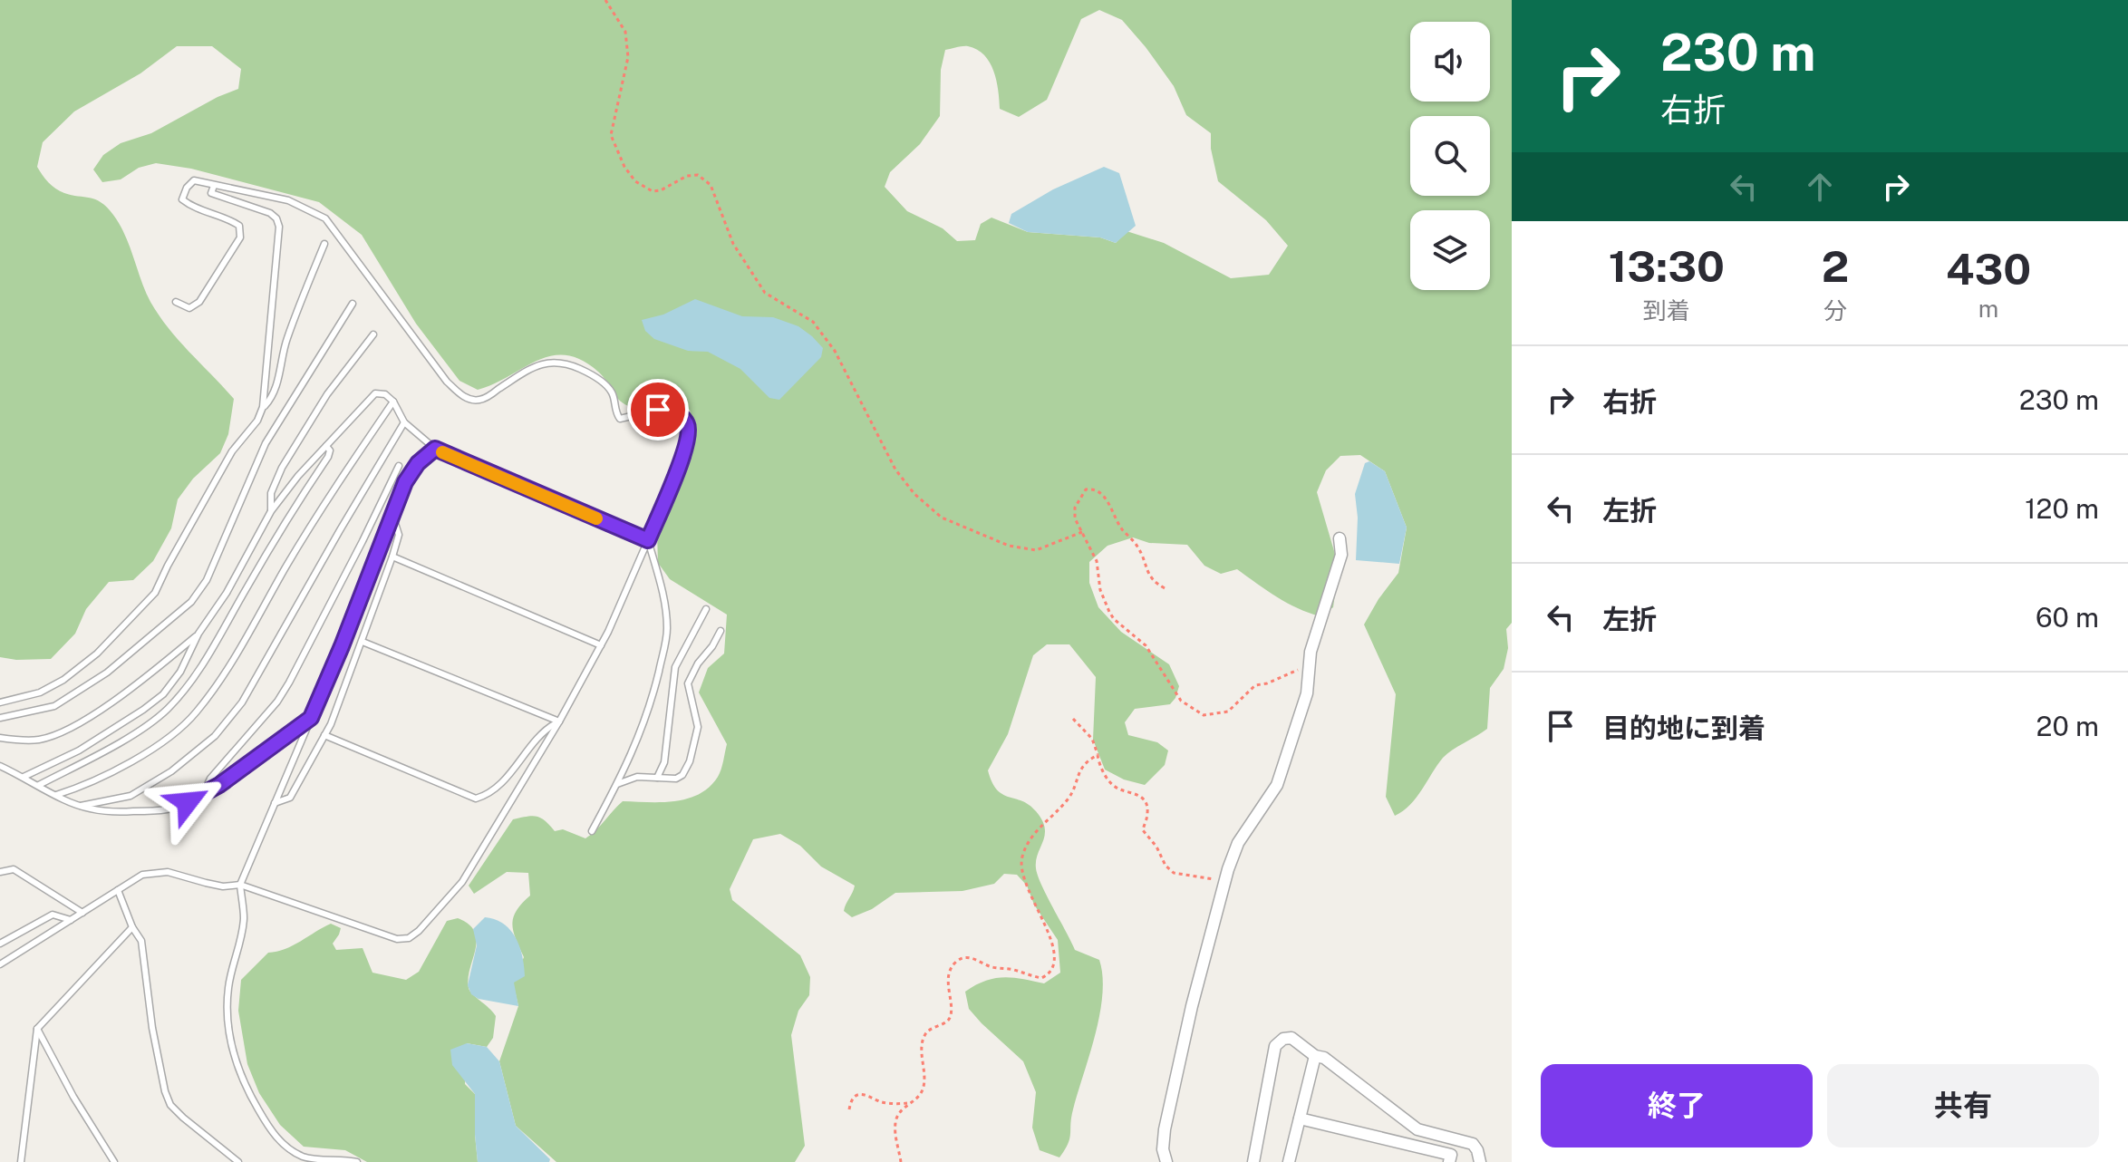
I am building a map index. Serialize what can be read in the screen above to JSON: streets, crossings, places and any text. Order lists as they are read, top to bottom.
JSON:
{
  "page": {
    "turn": ["230 m", "右折"],
    "eta": [
      "13:30",
      "到着",
      "2",
      "分",
      "430",
      "m"
    ],
    "list": [
      {
        "name": "右折",
        "value": "230 m"
      },
      {
        "name": "左折",
        "value": "120 m"
      },
      {
        "name": "左折",
        "value": "60 m"
      },
      {
        "name": "目的地に到着",
        "value": "20 m"
      }
    ],
    "buttons": ["終了", "共有"]
  }
}
